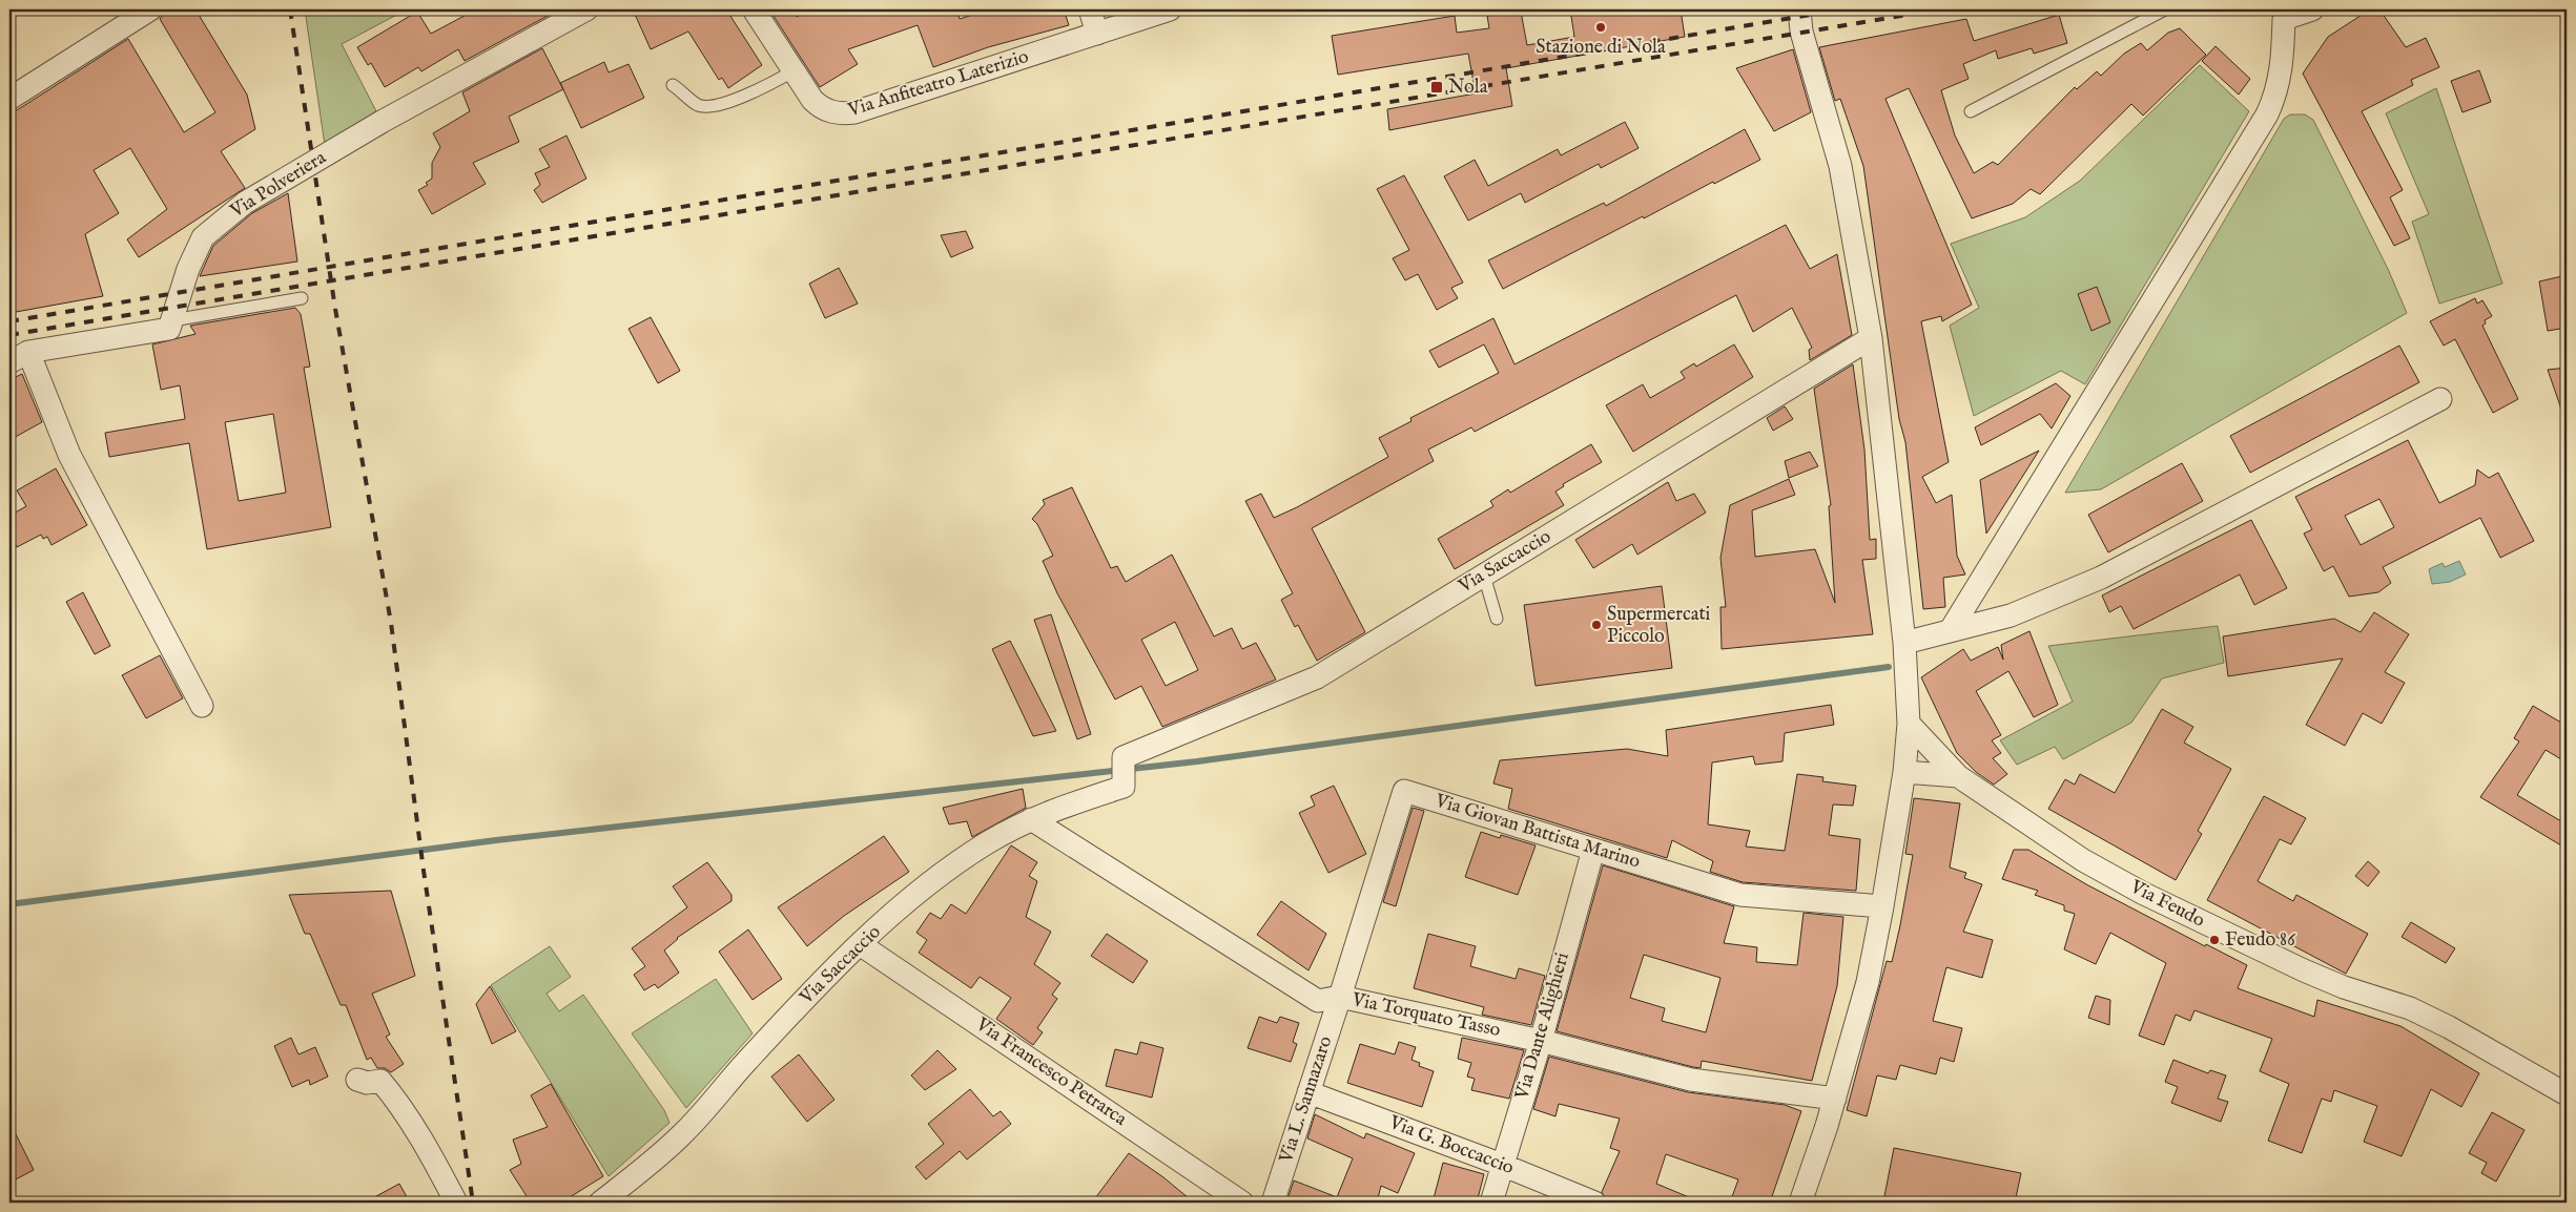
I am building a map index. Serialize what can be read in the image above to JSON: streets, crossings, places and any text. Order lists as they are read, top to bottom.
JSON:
{
  "streets": {
    "street": [
      "Via Anfiteatro Laterizio",
      "Via Polveriera",
      "Via Saccaccio",
      "Via Giovan Battista Marino",
      "Via Feudo",
      "Via Torquato Tasso",
      "Via Dante Alighieri",
      "Via Francesco Petrarca",
      "Via L. Sannazaro",
      "Via G. Boccaccio"
    ]
  },
  "crossings": [
    ["Via Saccaccio", "Via Torquato Tasso"],
    ["Via Saccaccio", "Via Francesco Petrarca"],
    ["Via Giovan Battista Marino", "Via Torquato Tasso"],
    ["Via Giovan Battista Marino", "Via Dante Alighieri"],
    ["Via Giovan Battista Marino", "Via L. Sannazaro"],
    ["Via Torquato Tasso", "Via Dante Alighieri"],
    ["Via Torquato Tasso", "Via L. Sannazaro"],
    ["Via Dante Alighieri", "Via G. Boccaccio"],
    ["Via L. Sannazaro", "Via G. Boccaccio"]
  ],
  "places": {
    "other": ["Stazione di Nola", "Supermercati Piccolo", "Feudo 86"],
    "transit": ["Nola"]
  }
}
